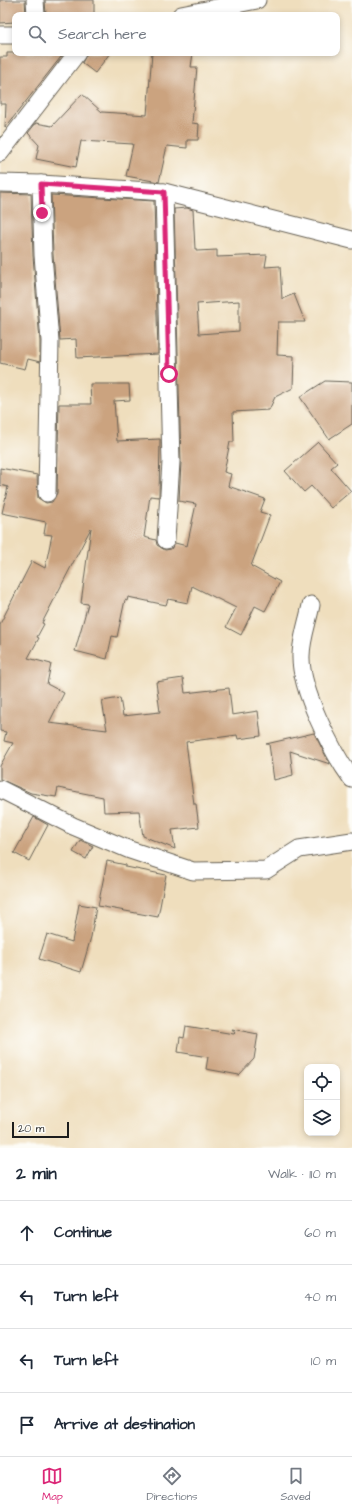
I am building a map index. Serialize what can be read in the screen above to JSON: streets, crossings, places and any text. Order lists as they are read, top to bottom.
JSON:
{
  "scale_bar": "20 m",
  "page": {
    "search": "Search here",
    "scale": "20 m",
    "heading": ["2 min", "Walk · 110 m"],
    "list": [
      ["Continue", "60 m"],
      ["Turn left", "40 m"],
      ["Turn left", "10 m"],
      "Arrive at destination"
    ],
    "nav": ["Map", "Directions", "Saved"]
  }
}
